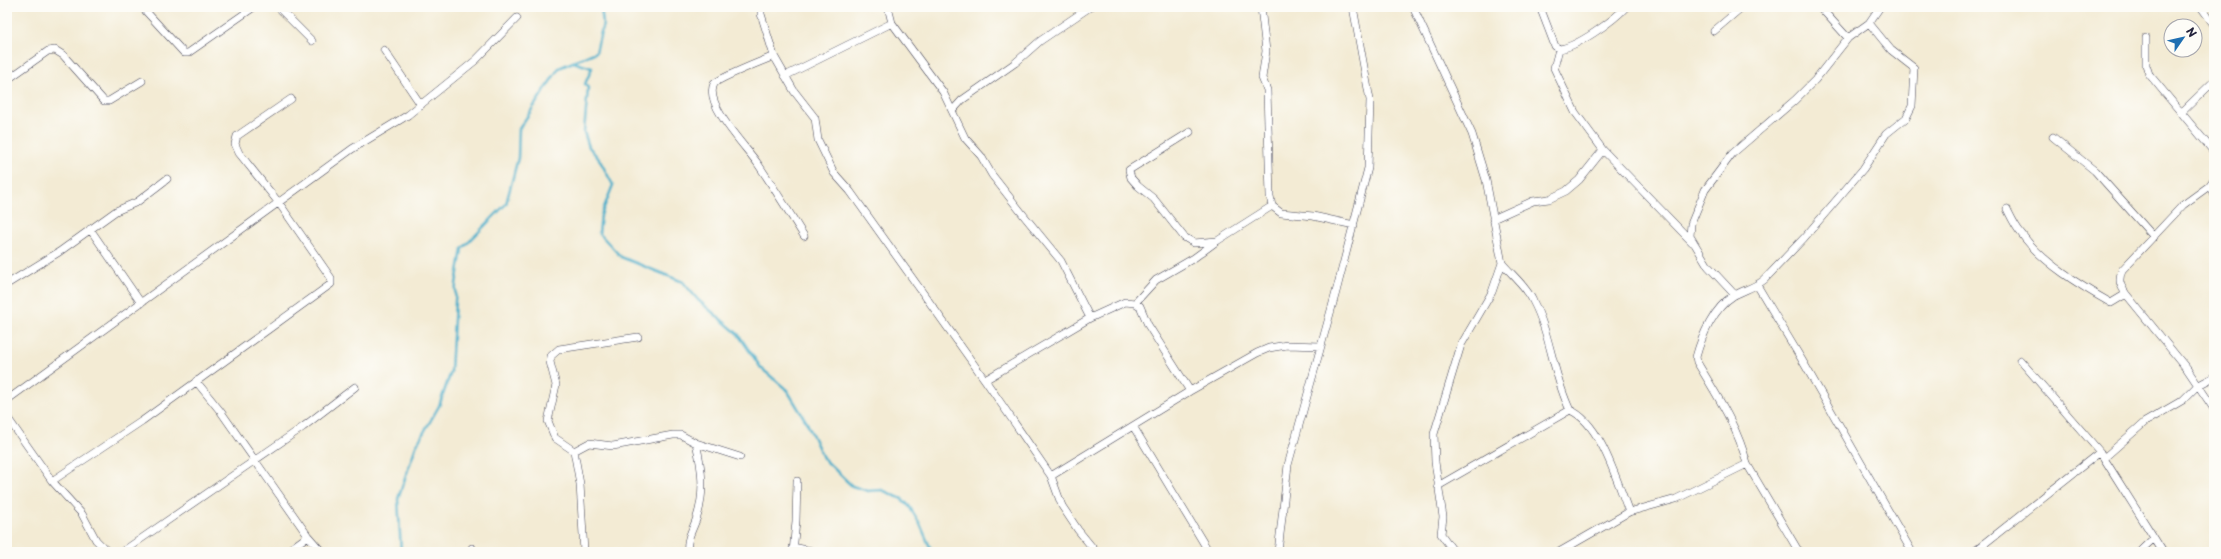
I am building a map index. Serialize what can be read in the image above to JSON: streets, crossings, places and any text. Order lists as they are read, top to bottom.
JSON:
{
  "north": "top right"
}
